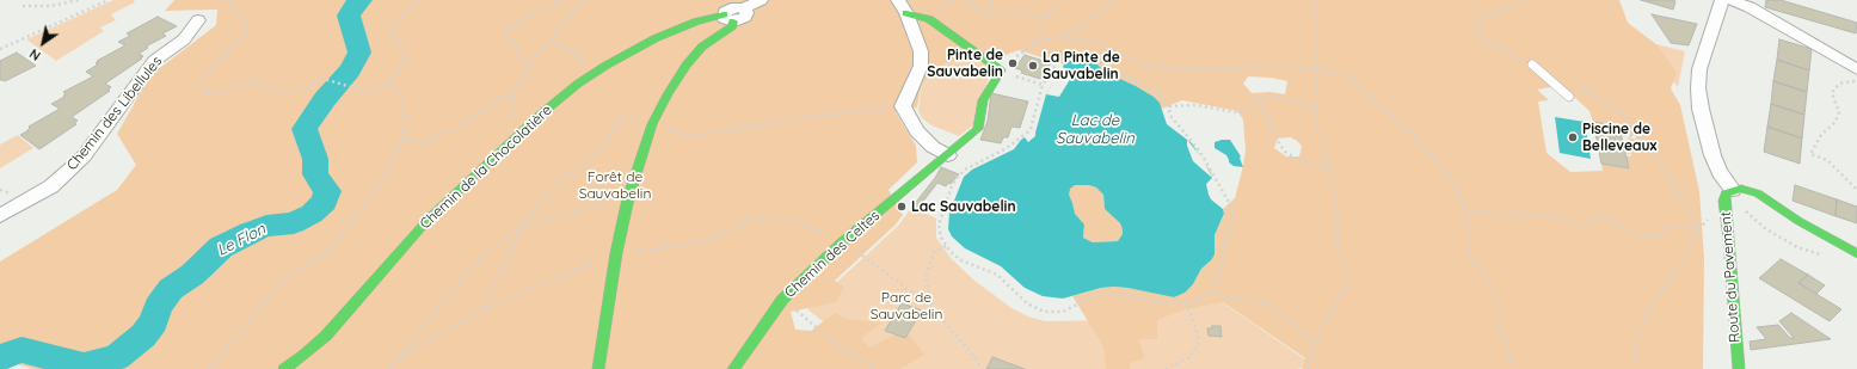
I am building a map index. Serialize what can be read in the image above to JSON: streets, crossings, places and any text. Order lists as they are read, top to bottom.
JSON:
{
  "streets": {
    "street": [
      "Chemin des Libellules",
      "Chemin de la Chocolatière",
      "Chemin des Celtes",
      "Route du Pavement"
    ]
  },
  "water": ["Lac de Sauvabelin", "Le Flon"],
  "parks": ["Forêt de Sauvabelin", "Parc de Sauvabelin"],
  "places": [
    "Pinte de Sauvabelin",
    "La Pinte de Sauvabelin",
    "Piscine de Belleveaux",
    "Lac Sauvabelin"
  ],
  "north": "bottom left"
}
